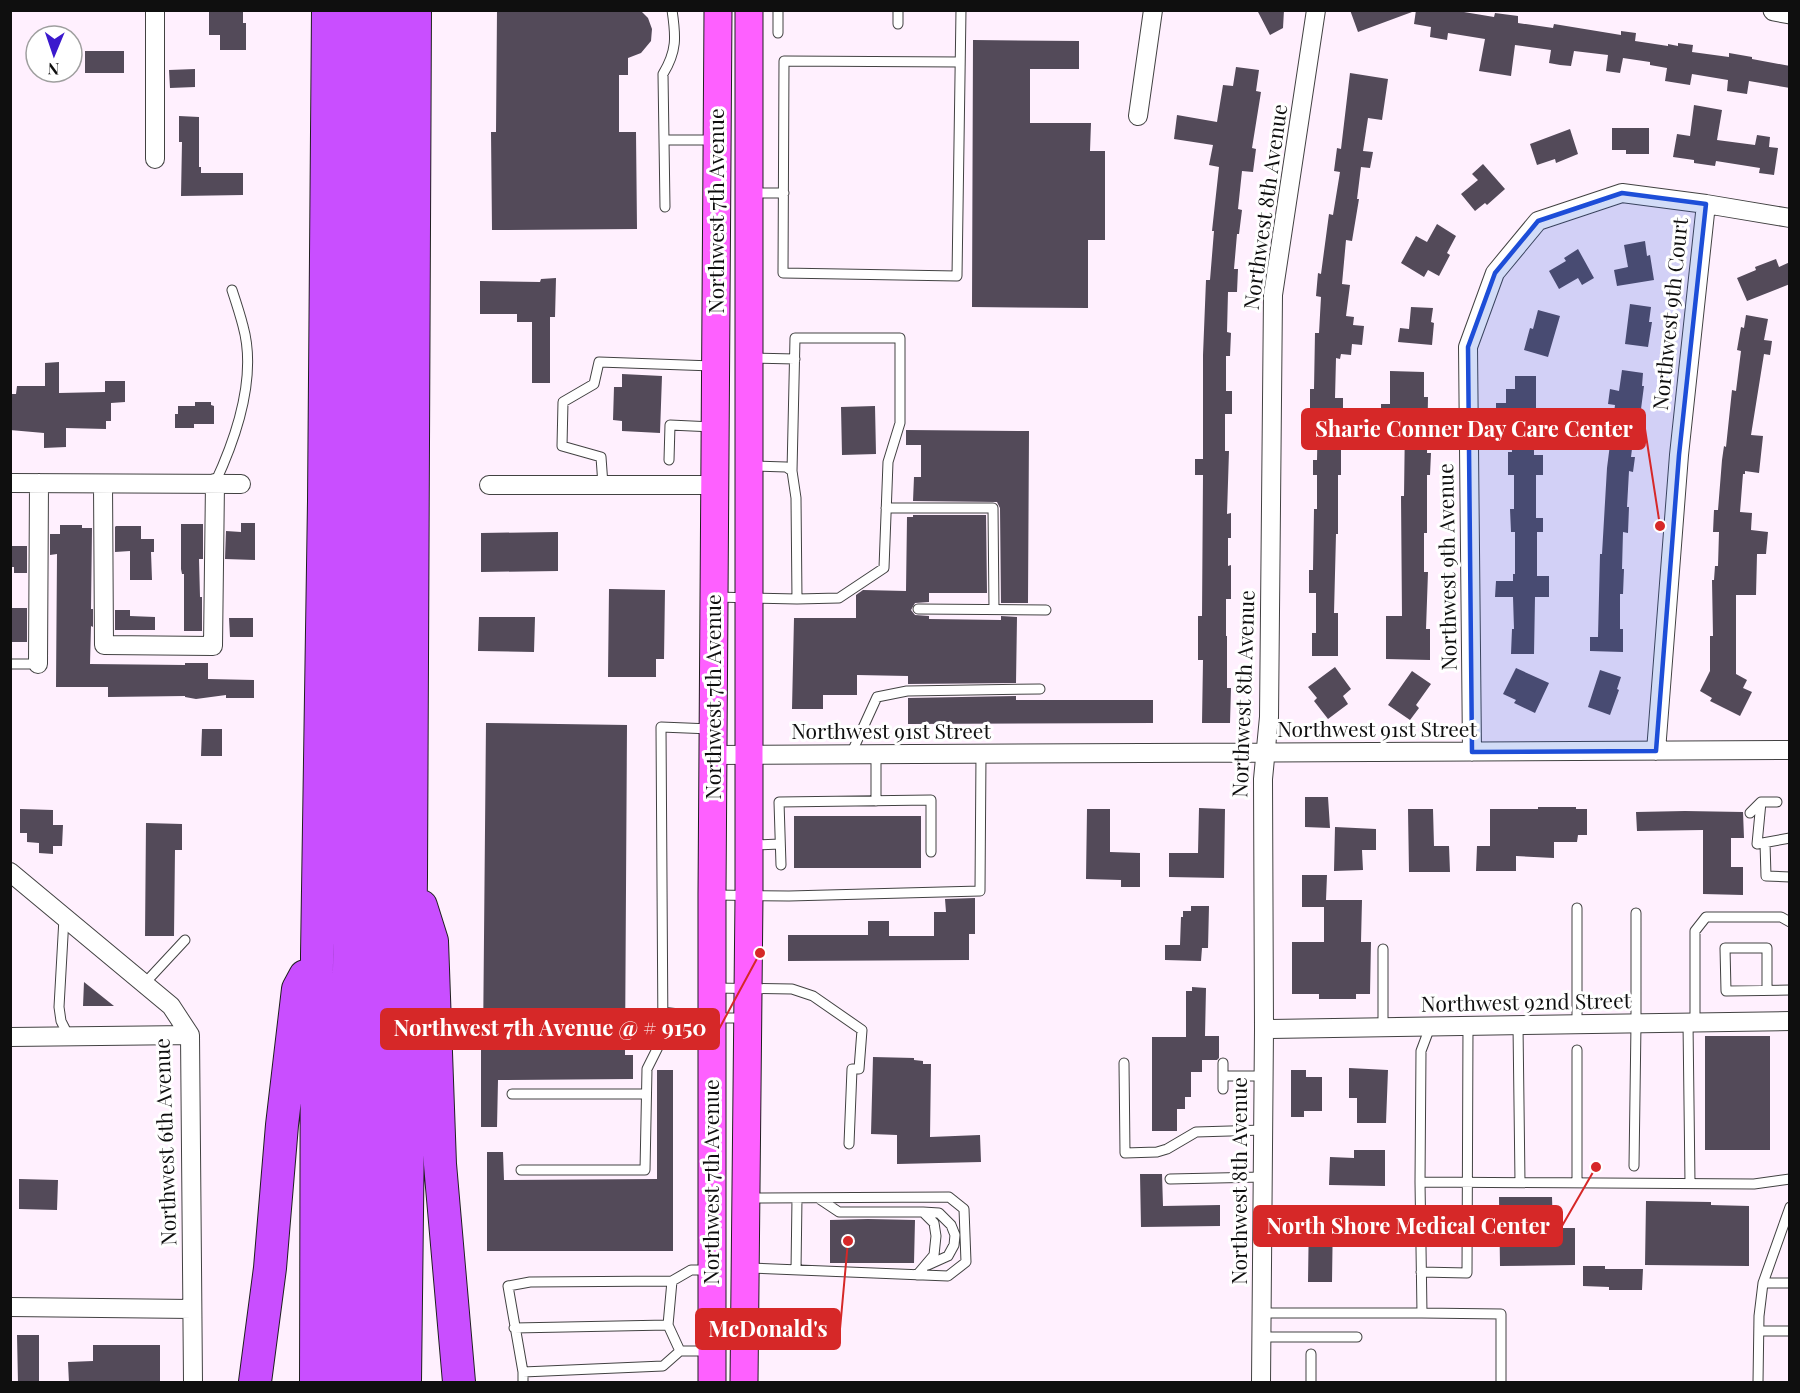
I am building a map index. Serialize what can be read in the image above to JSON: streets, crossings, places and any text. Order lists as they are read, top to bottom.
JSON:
{
  "streets": {
    "main road": ["Northwest 7th Avenue"],
    "street": [
      "Northwest 8th Avenue",
      "Northwest 9th Court",
      "Northwest 9th Avenue",
      "Northwest 91st Street",
      "Northwest 92nd Street",
      "Northwest 6th Avenue"
    ]
  },
  "crossings": [
    ["Northwest 8th Avenue", "Northwest 91st Street"],
    ["Northwest 8th Avenue", "Northwest 92nd Street"],
    ["Northwest 7th Avenue", "Northwest 91st Street"],
    ["Northwest 9th Court", "Northwest 9th Avenue"],
    ["Northwest 9th Court", "Northwest 91st Street"],
    ["Northwest 9th Avenue", "Northwest 91st Street"]
  ],
  "places": [
    "Sharie Conner Day Care Center",
    "Northwest 7th Avenue @ # 9150",
    "North Shore Medical Center",
    "McDonald's"
  ],
  "north": "bottom"
}
